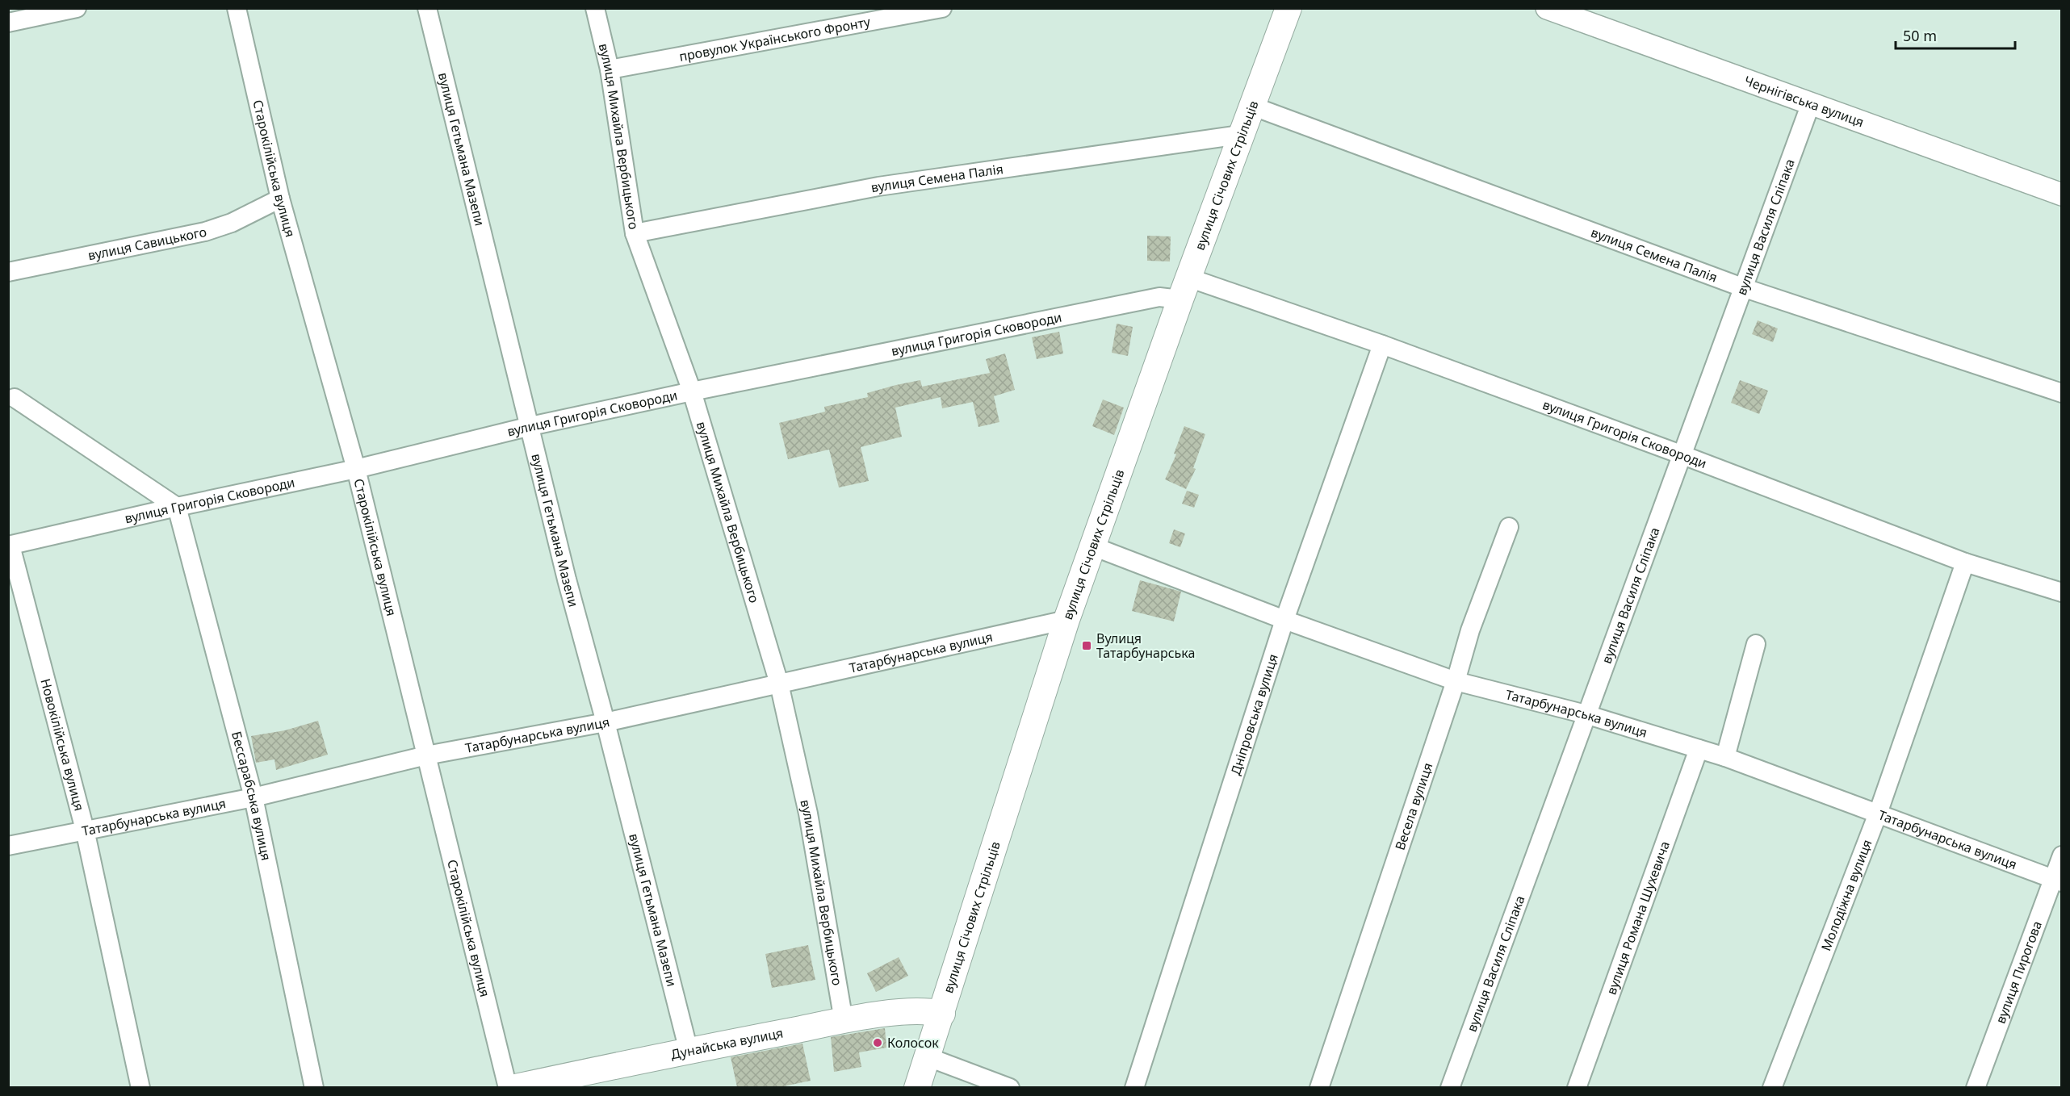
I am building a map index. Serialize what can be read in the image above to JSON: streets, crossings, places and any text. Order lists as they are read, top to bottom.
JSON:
{
  "streets": {
    "main road": ["вулиця Січових Стрільців", "Дунайська вулиця"],
    "street": [
      "провулок Українського Фронту",
      "Чернігівська вулиця",
      "вулиця Михайла Вербицького",
      "вулиця Гетьмана Мазепи",
      "Старокілійська вулиця",
      "вулиця Семена Палія",
      "вулиця Василя Сліпака",
      "вулиця Савицького",
      "вулиця Григорія Сковороди",
      "Татарбунарська вулиця",
      "Дніпровська вулиця",
      "Новокілійська вулиця",
      "Бессарабська вулиця",
      "Весела вулиця",
      "Молодіжна вулиця",
      "вулиця Романа Шухевича",
      "вулиця Пирогова"
    ]
  },
  "crossings": [
    ["провулок Українського Фронту", "вулиця Михайла Вербицького"],
    ["Чернігівська вулиця", "вулиця Василя Сліпака"],
    ["вулиця Михайла Вербицького", "вулиця Семена Палія"],
    ["вулиця Михайла Вербицького", "вулиця Григорія Сковороди"],
    ["вулиця Михайла Вербицького", "Татарбунарська вулиця"],
    ["вулиця Михайла Вербицького", "Дунайська вулиця"],
    ["вулиця Гетьмана Мазепи", "вулиця Григорія Сковороди"],
    ["вулиця Гетьмана Мазепи", "Татарбунарська вулиця"],
    ["вулиця Гетьмана Мазепи", "Дунайська вулиця"],
    ["Старокілійська вулиця", "вулиця Савицького"],
    ["Старокілійська вулиця", "вулиця Григорія Сковороди"],
    ["Старокілійська вулиця", "Татарбунарська вулиця"],
    ["Старокілійська вулиця", "Дунайська вулиця"],
    ["вулиця Січових Стрільців", "вулиця Семена Палія"],
    ["вулиця Січових Стрільців", "вулиця Григорія Сковороди"],
    ["вулиця Січових Стрільців", "Татарбунарська вулиця"],
    ["вулиця Січових Стрільців", "Дунайська вулиця"],
    ["вулиця Семена Палія", "вулиця Василя Сліпака"],
    ["вулиця Василя Сліпака", "вулиця Григорія Сковороди"],
    ["вулиця Василя Сліпака", "Татарбунарська вулиця"],
    ["вулиця Григорія Сковороди", "Дніпровська вулиця"],
    ["вулиця Григорія Сковороди", "Новокілійська вулиця"],
    ["вулиця Григорія Сковороди", "Бессарабська вулиця"],
    ["вулиця Григорія Сковороди", "Молодіжна вулиця"],
    ["Татарбунарська вулиця", "Дніпровська вулиця"],
    ["Татарбунарська вулиця", "Новокілійська вулиця"],
    ["Татарбунарська вулиця", "Бессарабська вулиця"],
    ["Татарбунарська вулиця", "Весела вулиця"],
    ["Татарбунарська вулиця", "Молодіжна вулиця"],
    ["Татарбунарська вулиця", "вулиця Романа Шухевича"],
    ["Татарбунарська вулиця", "вулиця Пирогова"]
  ],
  "places": {
    "transit": ["Вулиця Татарбунарська"],
    "other": ["Колосок"]
  },
  "scale_bar": "50 m"
}
